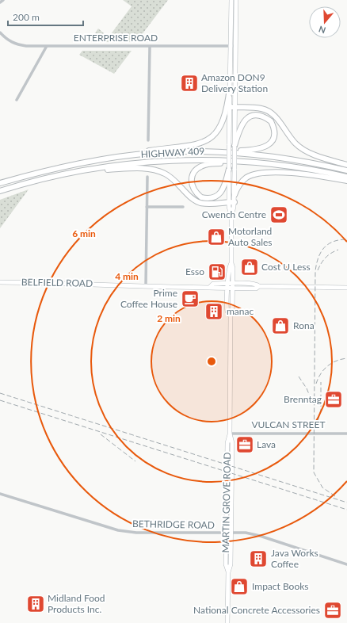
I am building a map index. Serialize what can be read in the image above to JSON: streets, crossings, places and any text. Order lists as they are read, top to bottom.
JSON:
{
  "streets": {
    "highway": ["HIGHWAY 409"],
    "main road": ["BELFIELD ROAD", "MARTIN GROVE ROAD"],
    "street": ["ENTERPRISE ROAD", "VULCAN STREET", "BETHRIDGE ROAD"]
  },
  "crossings": [
    ["ENTERPRISE ROAD", "MARTIN GROVE ROAD"],
    ["BELFIELD ROAD", "MARTIN GROVE ROAD"],
    ["VULCAN STREET", "MARTIN GROVE ROAD"],
    ["MARTIN GROVE ROAD", "BETHRIDGE ROAD"]
  ],
  "places": {
    "building": [
      "Amazon DON9 Delivery Station",
      "manac",
      "Java Works Coffee",
      "Midland Food Products Inc."
    ],
    "sports": ["Cwench Centre"],
    "shop": [
      "Motorland Auto Sales",
      "Cost U Less",
      "Rona",
      "Impact Books"
    ],
    "fuel station": ["Esso"],
    "cafe": ["Prime Coffee House"],
    "office": ["Brenntag", "Lava", "National Concrete Accessories"]
  },
  "scale_bar": "200 m",
  "north": "bottom",
  "rings": ["6 min", "4 min", "2 min"]
}
